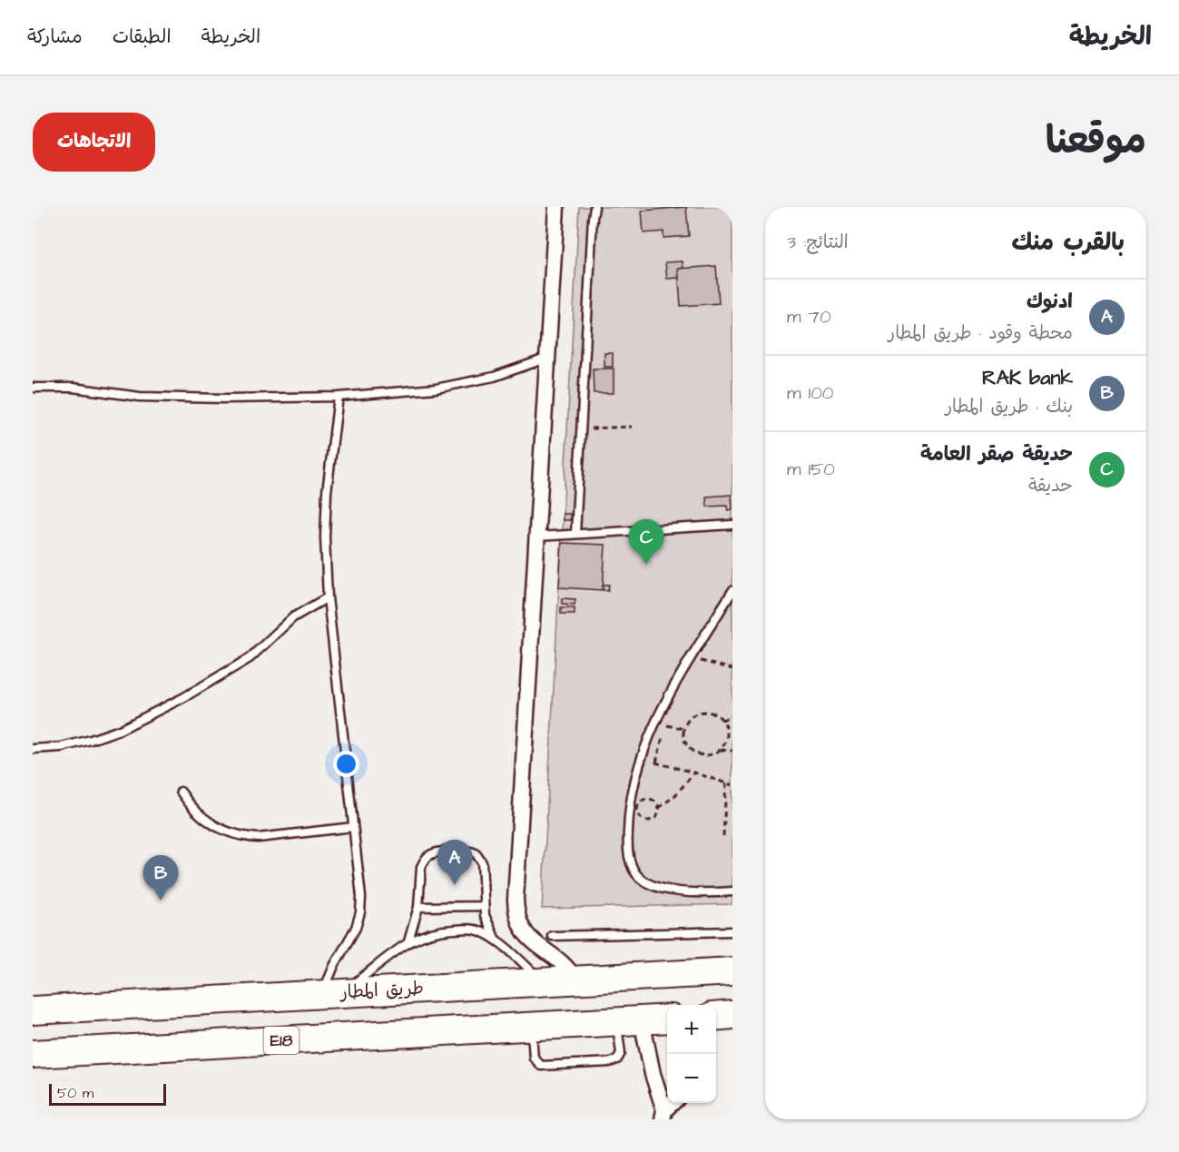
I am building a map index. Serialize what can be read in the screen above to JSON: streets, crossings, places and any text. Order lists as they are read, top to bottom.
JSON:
{
  "streets": {
    "highway": ["طريق المطار", "E18"]
  },
  "scale_bar": "50 m",
  "page": {
    "header": "الخريطة",
    "nav": ["الخريطة", "الطبقات", "مشاركة"],
    "title": "موقعنا",
    "buttons": "الاتجاهات",
    "heading": ["بالقرب منك", "النتائج: 3"],
    "list": [
      {
        "mark": "A",
        "name": "ادنوك",
        "note": "محطة وقود · طريق المطار",
        "value": "70 m"
      },
      {
        "mark": "B",
        "name": "RAK bank",
        "note": "بنك · طريق المطار",
        "value": "100 m"
      },
      {
        "mark": "C",
        "name": "حديقة صقر العامة",
        "note": "حديقة",
        "value": "150 m"
      }
    ],
    "pins": ["C", "A", "B"],
    "map_buttons": ["+", "−"],
    "scale": "50 m"
  }
}
